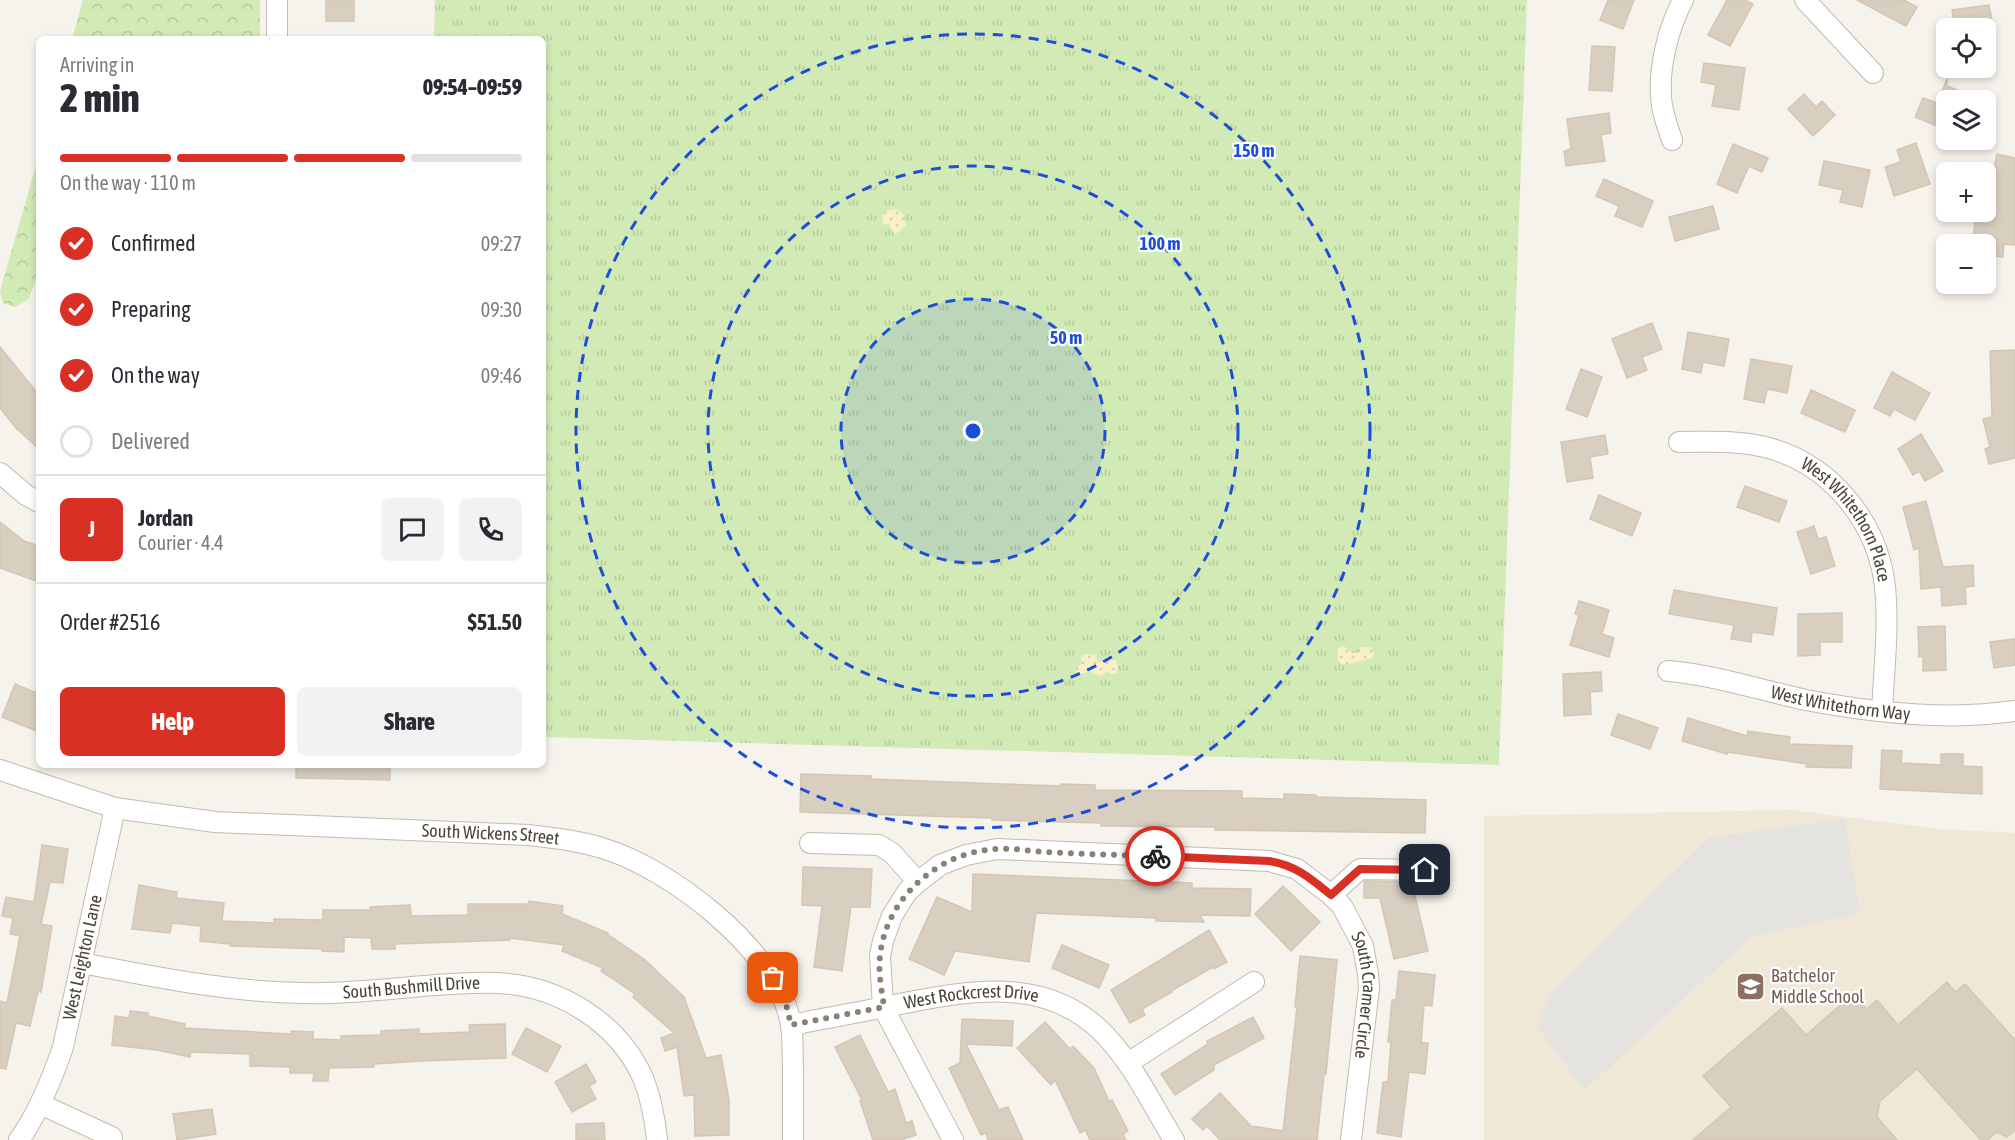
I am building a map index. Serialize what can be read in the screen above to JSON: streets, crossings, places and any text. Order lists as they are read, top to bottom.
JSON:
{
  "streets": {
    "street": [
      "West Whitethorn Place",
      "West Whitethorn Way",
      "South Wickens Street",
      "West Leighton Lane",
      "South Bushmill Drive",
      "South Cramer Circle",
      "West Rockcrest Drive"
    ]
  },
  "crossings": [
    ["West Whitethorn Place", "West Whitethorn Way"],
    ["South Wickens Street", "West Leighton Lane"],
    ["South Wickens Street", "West Rockcrest Drive"],
    ["West Leighton Lane", "South Bushmill Drive"],
    ["South Cramer Circle", "West Rockcrest Drive"]
  ],
  "places": {
    "school or university": ["Batchelor Middle School"]
  },
  "page": {
    "map_buttons": ["+", "−"],
    "heading": ["2 min", "Arriving in", "09:54–09:59"],
    "panel": [
      "Jordan",
      "Courier · 4.4",
      "Order #2516",
      "$51.50"
    ],
    "bar": "On the way · 110 m",
    "list": [
      ["Confirmed", "09:27"],
      ["Preparing", "09:30"],
      ["On the way", "09:46"],
      "Delivered"
    ],
    "round": "J",
    "buttons": ["Help", "Share"]
  },
  "rings": ["150 m", "100 m", "50 m"]
}
